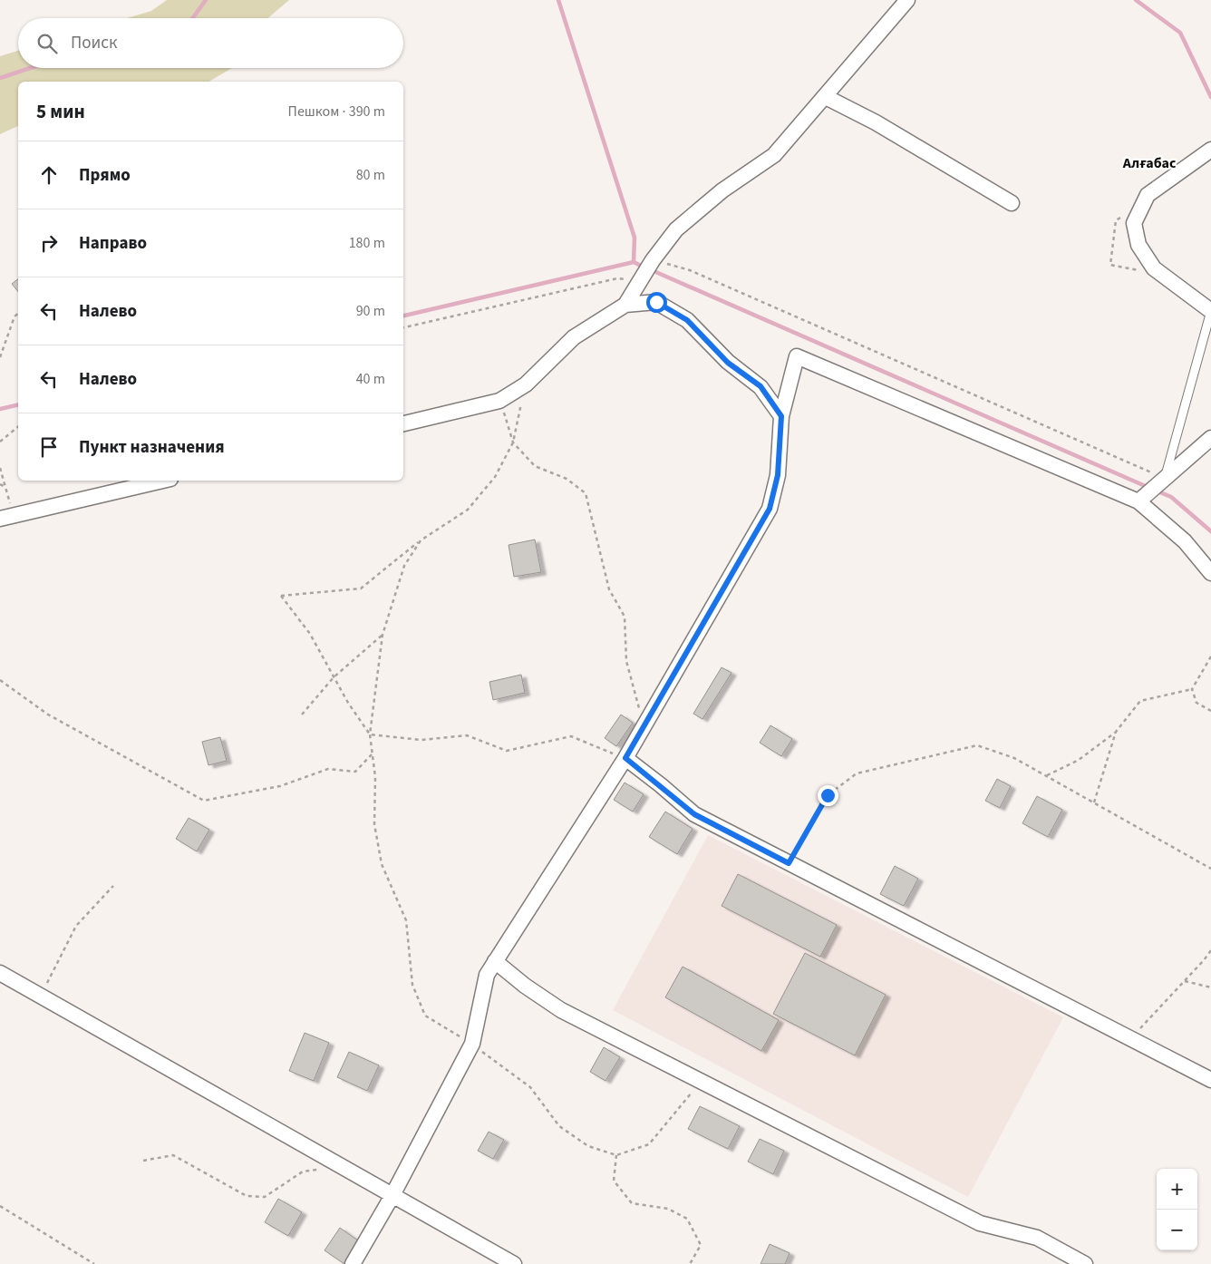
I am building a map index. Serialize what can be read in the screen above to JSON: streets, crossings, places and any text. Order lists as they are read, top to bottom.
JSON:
{
  "districts": ["Алғабас"],
  "page": {
    "search": "Поиск",
    "heading": ["5 мин", "Пешком · 390 m"],
    "list": [
      ["Прямо", "80 m"],
      ["Направо", "180 m"],
      ["Налево", "90 m"],
      ["Налево", "40 m"],
      "Пункт назначения"
    ],
    "map_buttons": ["+", "−"]
  }
}
